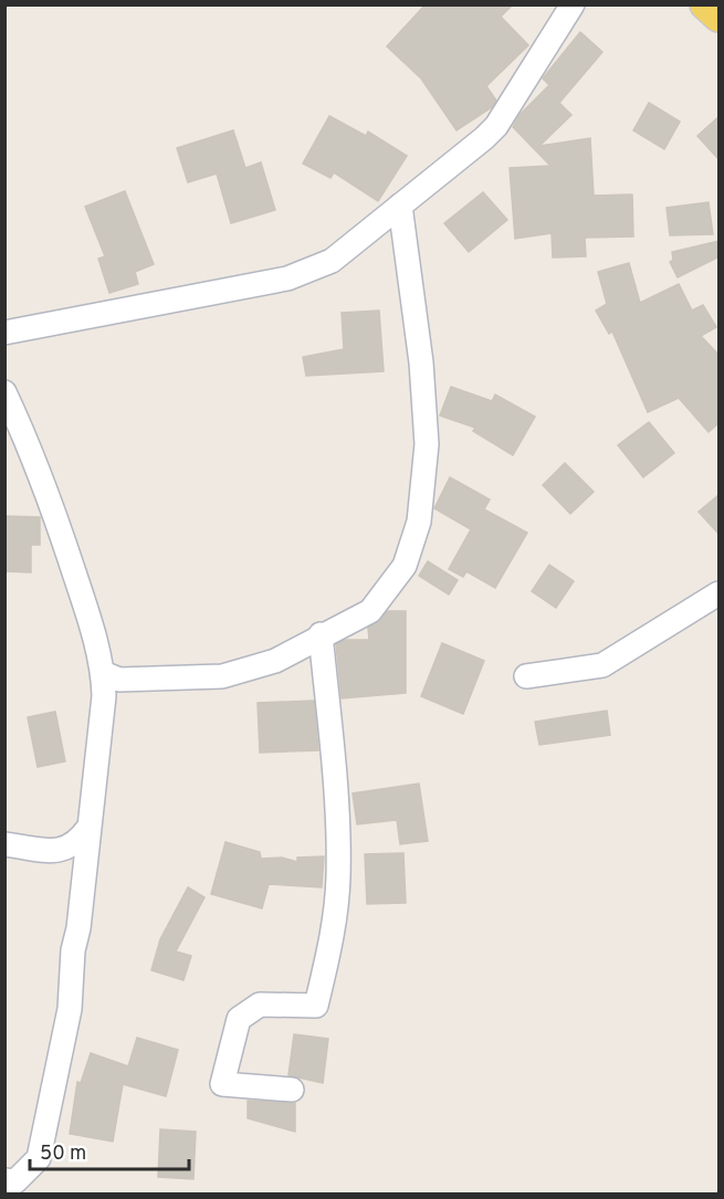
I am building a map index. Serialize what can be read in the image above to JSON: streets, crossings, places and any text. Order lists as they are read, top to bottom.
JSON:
{
  "scale_bar": "50 m"
}
